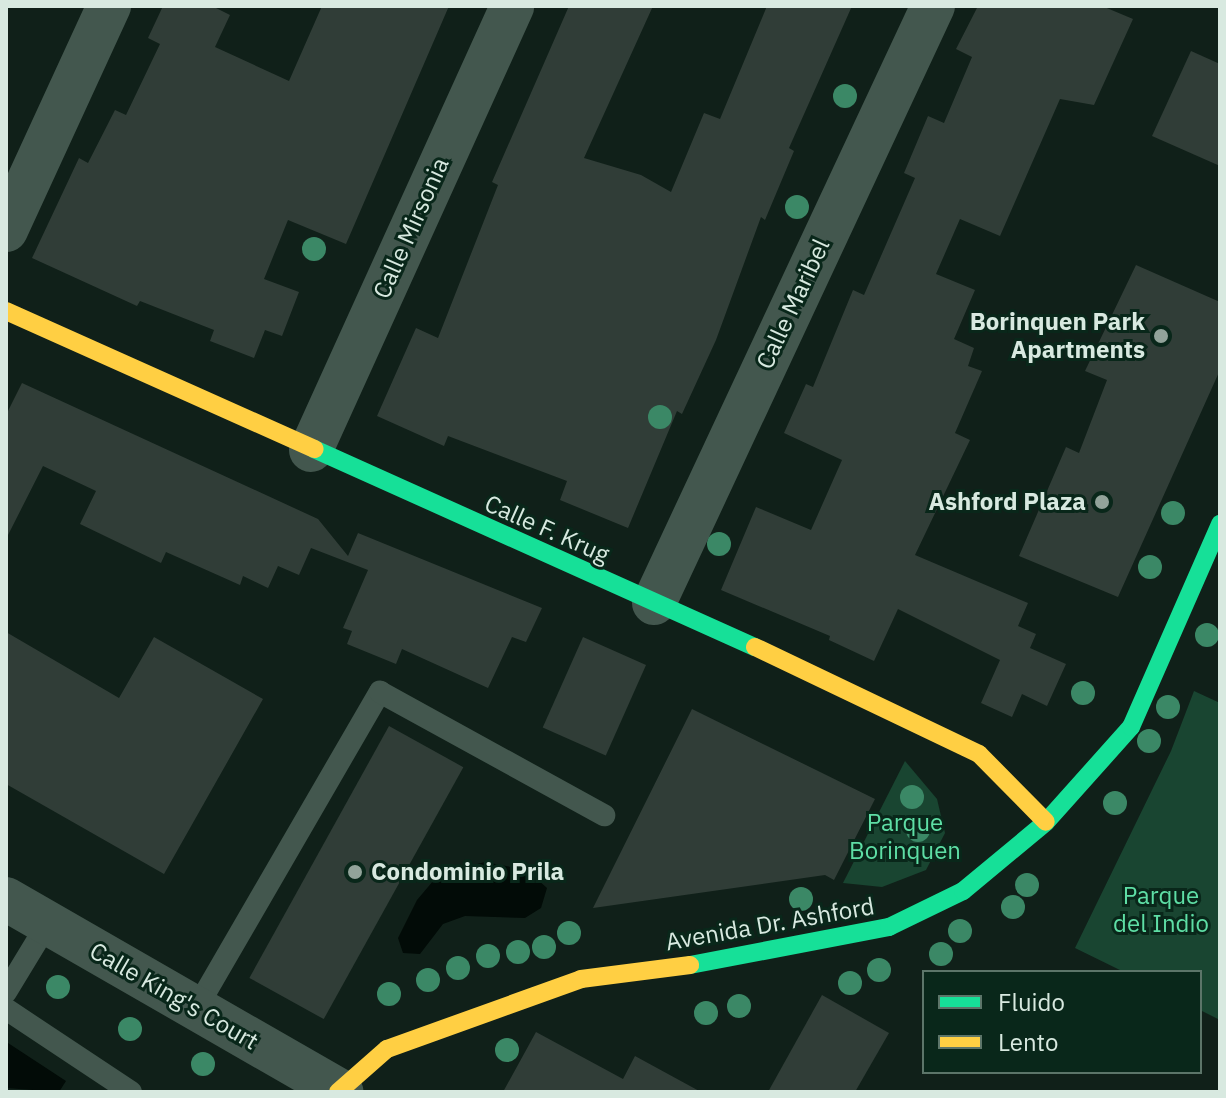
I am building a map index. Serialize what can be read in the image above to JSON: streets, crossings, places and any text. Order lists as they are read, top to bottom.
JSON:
{
  "streets": {
    "street": [
      "Calle Mirsonia",
      "Calle Maribel",
      "Calle F. Krug",
      "Avenida Dr. Ashford",
      "Calle King's Court"
    ]
  },
  "crossings": [
    ["Calle Mirsonia", "Calle F. Krug"],
    ["Calle Maribel", "Calle F. Krug"],
    ["Calle F. Krug", "Avenida Dr. Ashford"],
    ["Avenida Dr. Ashford", "Calle King's Court"]
  ],
  "parks": ["Parque Borinquen", "Parque del Indio"],
  "places": ["Borinquen Park Apartments", "Ashford Plaza", "Condominio Prila"],
  "legend": ["Fluido", "Lento"]
}
